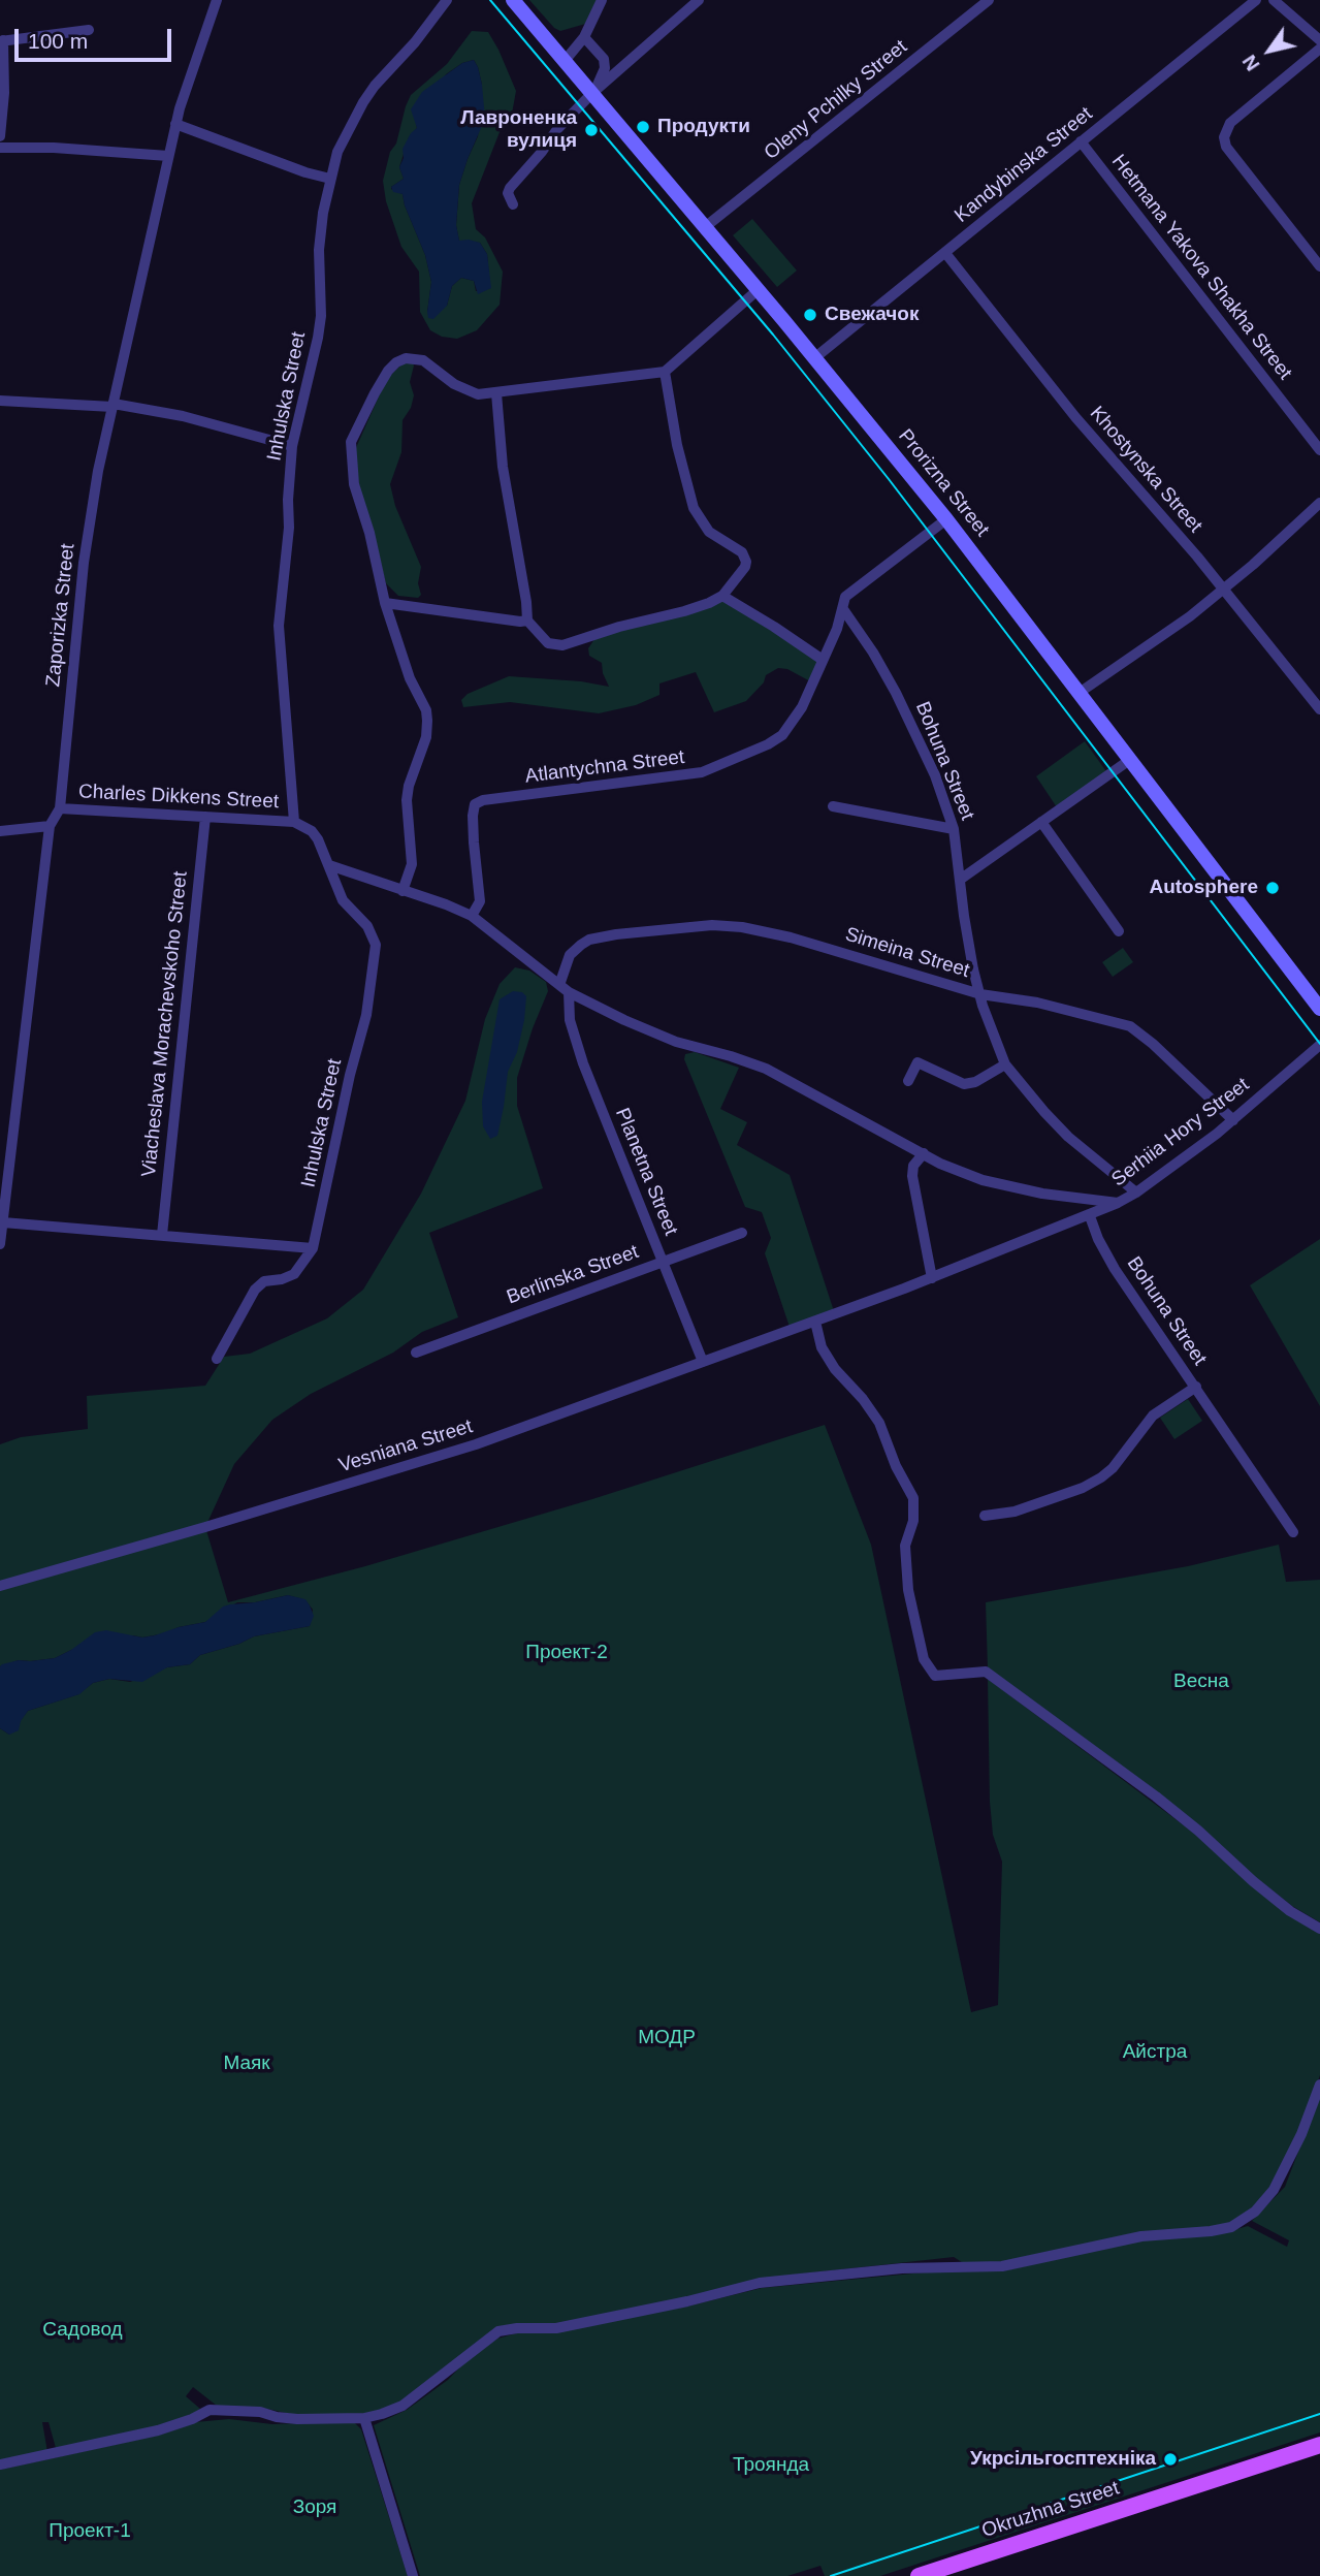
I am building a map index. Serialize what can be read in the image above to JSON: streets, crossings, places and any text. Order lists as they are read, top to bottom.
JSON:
{
  "streets": {
    "main road": ["Prorizna Street", "Okruzhna Street"],
    "street": [
      "Oleny Pchilky Street",
      "Kandybinska Street",
      "Hetmana Yakova Shakha Street",
      "Inhulska Street",
      "Khostynska Street",
      "Zaporizka Street",
      "Bohuna Street",
      "Atlantychna Street",
      "Charles Dikkens Street",
      "Simeina Street",
      "Viacheslava Morachevskoho Street",
      "Serhiia Hory Street",
      "Planetna Street",
      "Berlinska Street",
      "Vesniana Street"
    ]
  },
  "crossings": [
    ["Oleny Pchilky Street", "Prorizna Street"],
    ["Kandybinska Street", "Hetmana Yakova Shakha Street"],
    ["Kandybinska Street", "Khostynska Street"],
    ["Kandybinska Street", "Prorizna Street"],
    ["Inhulska Street", "Charles Dikkens Street"],
    ["Prorizna Street", "Atlantychna Street"],
    ["Zaporizka Street", "Charles Dikkens Street"],
    ["Bohuna Street", "Atlantychna Street"],
    ["Bohuna Street", "Simeina Street"],
    ["Bohuna Street", "Serhiia Hory Street"],
    ["Charles Dikkens Street", "Viacheslava Morachevskoho Street"],
    ["Simeina Street", "Serhiia Hory Street"],
    ["Serhiia Hory Street", "Planetna Street"],
    ["Planetna Street", "Berlinska Street"],
    ["Planetna Street", "Vesniana Street"]
  ],
  "parks": [
    "Проект-2",
    "Весна",
    "МОДР",
    "Айстра",
    "Маяк",
    "Садовод",
    "Троянда",
    "Зоря",
    "Проект-1"
  ],
  "places": [
    "Продукти",
    "Лавроненка вулиця",
    "Свежачок",
    "Autosphere",
    "Укрсільгосптехніка"
  ],
  "scale_bar": "100 m",
  "north": "bottom left"
}
